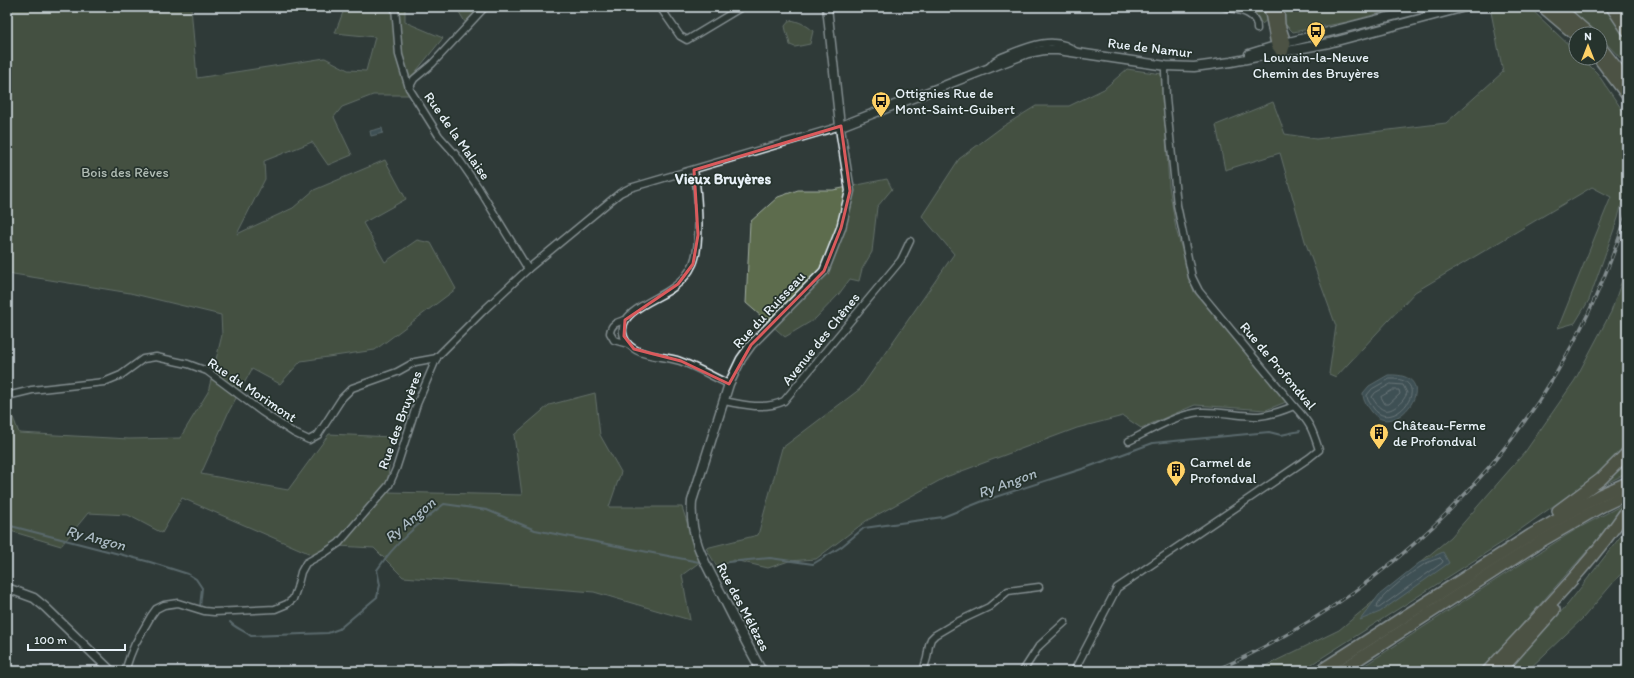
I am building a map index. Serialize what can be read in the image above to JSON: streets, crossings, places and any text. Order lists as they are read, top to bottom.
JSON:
{
  "streets": {
    "street": [
      "Rue de Namur",
      "Rue de la Malaise",
      "Rue du Ruisseau",
      "Avenue des Chênes",
      "Rue de Profondval",
      "Rue du Morimont",
      "Rue des Bruyères",
      "Rue des Mélèzes"
    ]
  },
  "crossings": [
    ["Rue de Namur", "Rue du Ruisseau"],
    ["Rue de Namur", "Rue de Profondval"],
    ["Rue du Ruisseau", "Avenue des Chênes"],
    ["Rue du Ruisseau", "Rue des Mélèzes"],
    ["Rue du Morimont", "Rue des Bruyères"]
  ],
  "districts": ["Vieux Bruyères"],
  "water": ["Ry Angon"],
  "parks": ["Bois des Rêves"],
  "places": {
    "bus stop": ["Louvain-la-Neuve Chemin des Bruyères", "Ottignies Rue de Mont-Saint-Guibert"],
    "building": ["Château-Ferme de Profondval", "Carmel de Profondval"]
  },
  "scale_bar": "100 m",
  "north": "top"
}
